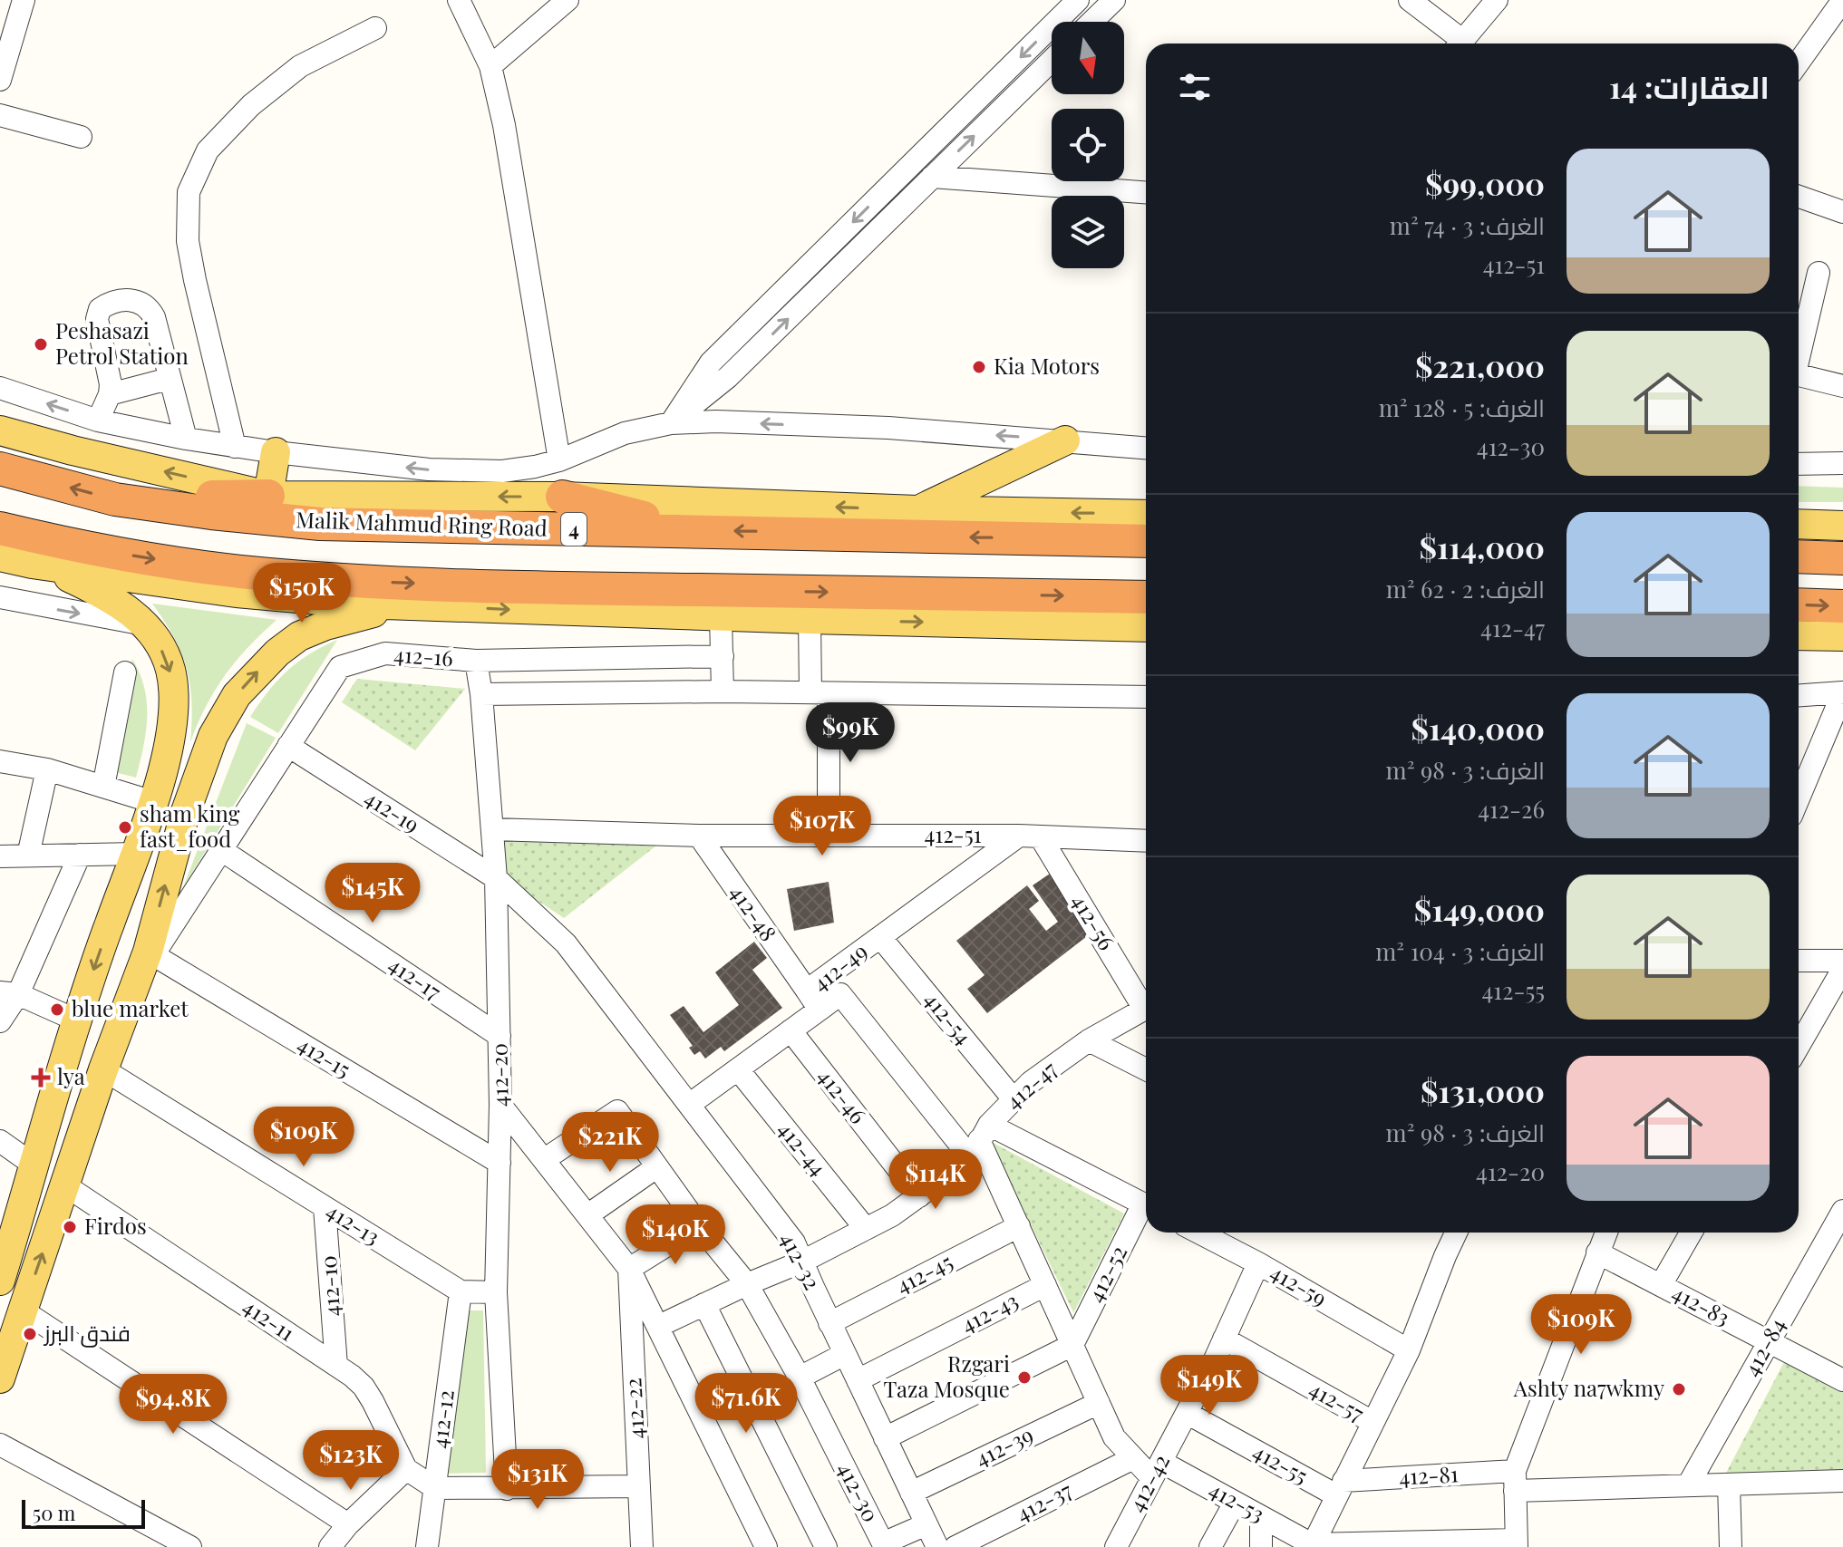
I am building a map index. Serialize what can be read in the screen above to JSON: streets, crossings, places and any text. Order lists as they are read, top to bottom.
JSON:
{
  "streets": {
    "highway": ["Malik Mahmud Ring Road", "4"],
    "street": [
      "412-16",
      "412-19",
      "412-51",
      "412-48",
      "412-56",
      "412-49",
      "412-17",
      "412-54",
      "412-15",
      "412-20",
      "412-47",
      "412-46",
      "412-44",
      "412-13",
      "412-32",
      "412-45",
      "412-52",
      "412-10",
      "412-59",
      "412-83",
      "412-43",
      "412-11",
      "412-84",
      "412-57",
      "412-22",
      "412-12",
      "412-39",
      "412-55",
      "412-81",
      "412-42",
      "412-30",
      "412-37",
      "412-53"
    ]
  },
  "crossings": [
    ["412-16", "412-19"],
    ["412-16", "412-17"],
    ["412-16", "412-15"],
    ["412-16", "412-20"],
    ["412-19", "412-20"],
    ["412-19", "412-32"],
    ["412-51", "412-48"],
    ["412-51", "412-56"],
    ["412-51", "412-49"],
    ["412-51", "412-20"],
    ["412-48", "412-49"],
    ["412-56", "412-49"],
    ["412-49", "412-54"],
    ["412-49", "412-46"],
    ["412-49", "412-44"],
    ["412-49", "412-32"],
    ["412-17", "412-20"],
    ["412-54", "412-47"],
    ["412-15", "412-20"],
    ["412-20", "412-32"],
    ["412-47", "412-46"],
    ["412-47", "412-44"],
    ["412-47", "412-32"],
    ["412-47", "412-30"],
    ["412-47", "412-53"],
    ["412-13", "412-10"],
    ["412-13", "412-12"],
    ["412-32", "412-45"],
    ["412-32", "412-43"],
    ["412-32", "412-39"],
    ["412-45", "412-53"],
    ["412-52", "412-53"],
    ["412-10", "412-11"],
    ["412-59", "412-42"],
    ["412-83", "412-84"],
    ["412-43", "412-53"],
    ["412-11", "412-12"],
    ["412-84", "412-81"],
    ["412-57", "412-42"],
    ["412-39", "412-53"],
    ["412-55", "412-81"],
    ["412-55", "412-42"],
    ["412-42", "412-53"],
    ["412-37", "412-53"]
  ],
  "places": {
    "other": [
      "Peshasazi Petrol Station",
      "Kia Motors",
      "sham king fast_food",
      "blue market",
      "Firdos",
      "فندق البرز",
      "Rzgari Taza Mosque",
      "Ashty na7wkmy"
    ],
    "health": ["lya"]
  },
  "scale_bar": "50 m",
  "north": "bottom",
  "page": {
    "heading": "العقارات: 14",
    "list": [
      {
        "name": "$99,000",
        "note": "الغرف: 3 · 74 m² · 412-51"
      },
      {
        "name": "$221,000",
        "note": "الغرف: 5 · 128 m² · 412-30"
      },
      {
        "name": "$114,000",
        "note": "الغرف: 2 · 62 m² · 412-47"
      },
      {
        "name": "$140,000",
        "note": "الغرف: 3 · 98 m² · 412-26"
      },
      {
        "name": "$149,000",
        "note": "الغرف: 3 · 104 m² · 412-55"
      },
      {
        "name": "$131,000",
        "note": "الغرف: 3 · 98 m² · 412-20"
      }
    ],
    "price": [
      "$150K",
      "$99K",
      "$107K",
      "$145K",
      "$109K",
      "$221K",
      "$114K",
      "$140K",
      "$109K",
      "$149K",
      "$71.6K",
      "$94.8K",
      "$123K",
      "$131K"
    ],
    "scale": "50 m"
  }
}
